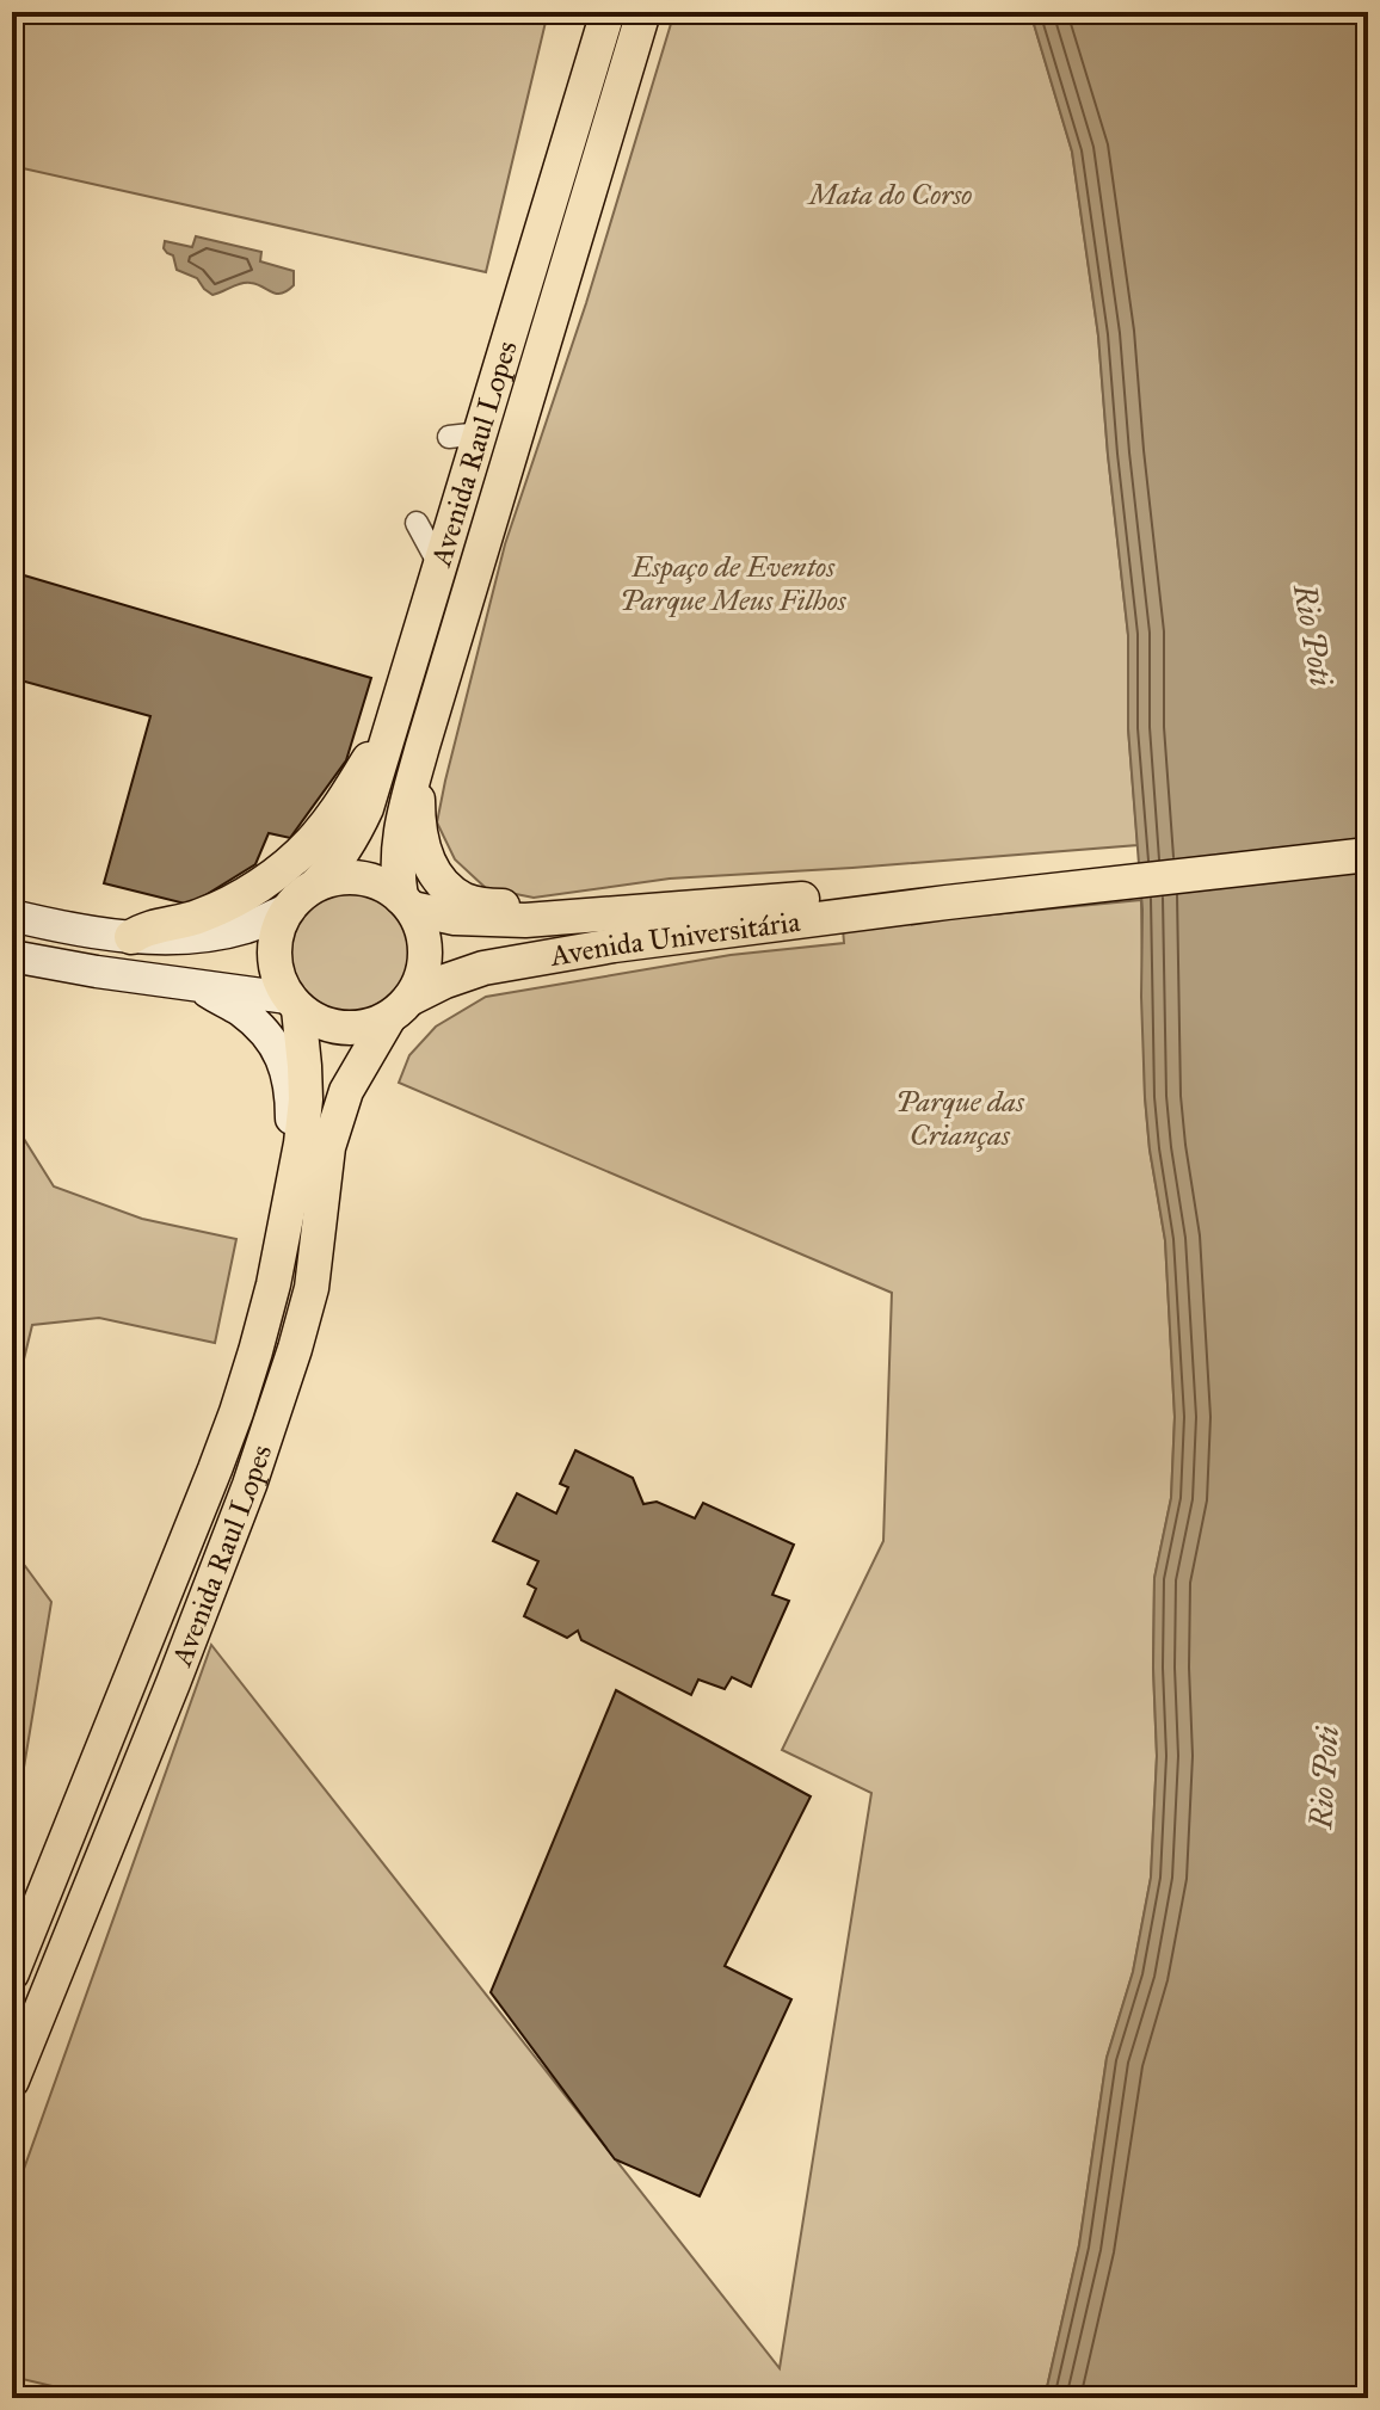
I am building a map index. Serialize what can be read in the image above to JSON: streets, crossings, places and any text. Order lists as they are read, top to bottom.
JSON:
{
  "streets": {
    "main road": ["Avenida Raul Lopes", "Avenida Universitária"]
  },
  "crossings": [
    ["Avenida Raul Lopes", "Avenida Universitária"]
  ],
  "water": ["Rio Poti"],
  "parks": ["Mata do Corso", "Espaço de Eventos Parque Meus Filhos", "Parque das Crianças"]
}
